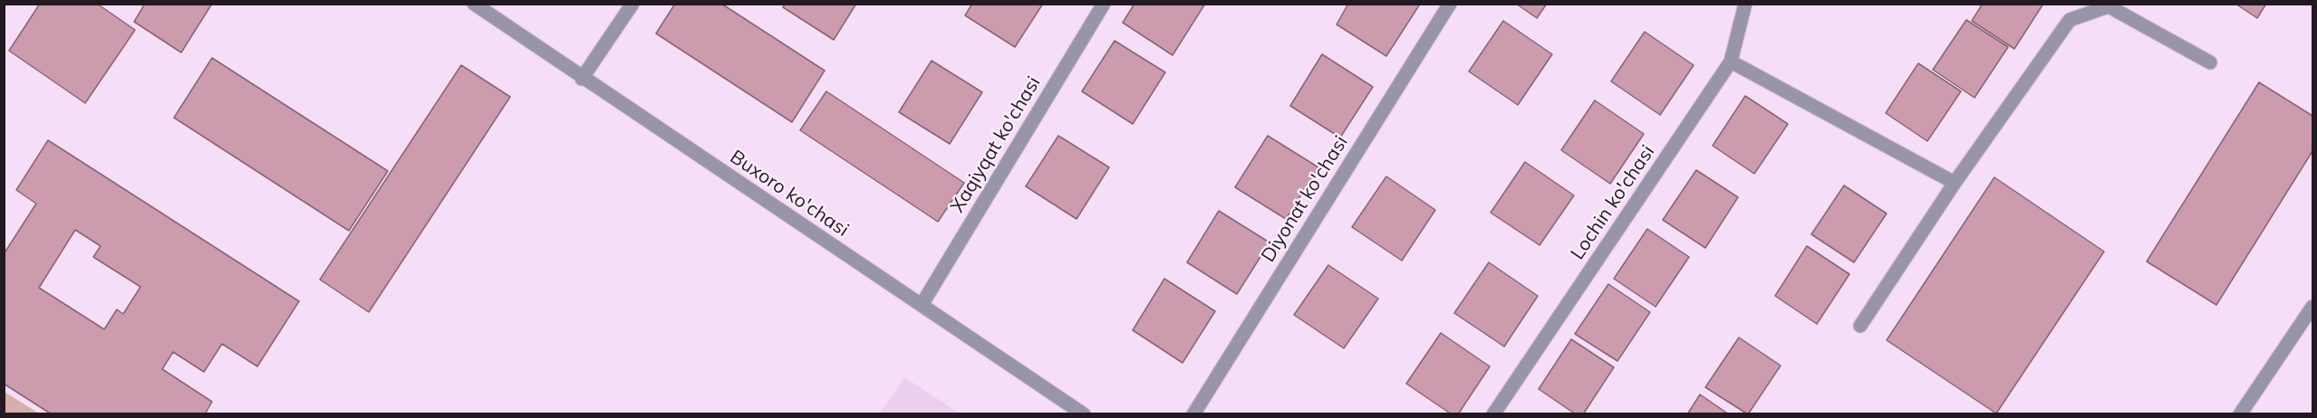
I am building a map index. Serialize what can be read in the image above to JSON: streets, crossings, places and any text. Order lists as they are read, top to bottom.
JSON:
{
  "streets": {
    "street": [
      "Xaqiyqat ko'chasi",
      "Buxoro ko'chasi",
      "Diyonat ko'chasi",
      "Lochin ko'chasi"
    ]
  },
  "crossings": [
    ["Xaqiyqat ko'chasi", "Buxoro ko'chasi"]
  ]
}
